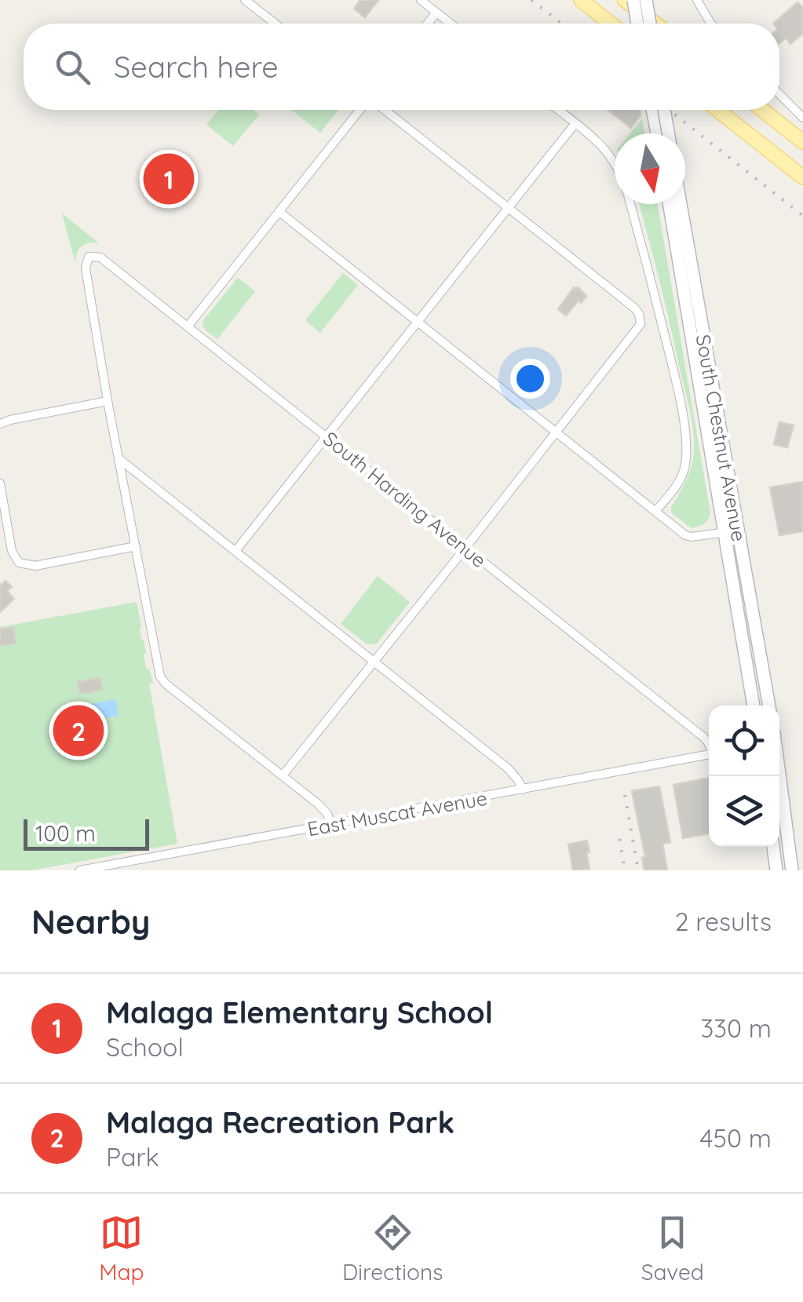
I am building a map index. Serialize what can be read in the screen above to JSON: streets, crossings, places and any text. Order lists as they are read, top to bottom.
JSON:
{
  "streets": {
    "main road": ["South Chestnut Avenue"],
    "street": ["South Harding Avenue", "East Muscat Avenue"]
  },
  "scale_bar": "100 m",
  "north": "bottom",
  "page": {
    "search": "Search here",
    "pins": ["1", "2"],
    "scale": "100 m",
    "heading": ["Nearby", "2 results"],
    "list": [
      {
        "mark": "1",
        "name": "Malaga Elementary School",
        "note": "School",
        "value": "330 m"
      },
      {
        "mark": "2",
        "name": "Malaga Recreation Park",
        "note": "Park",
        "value": "450 m"
      }
    ],
    "nav": ["Map", "Directions", "Saved"]
  }
}
